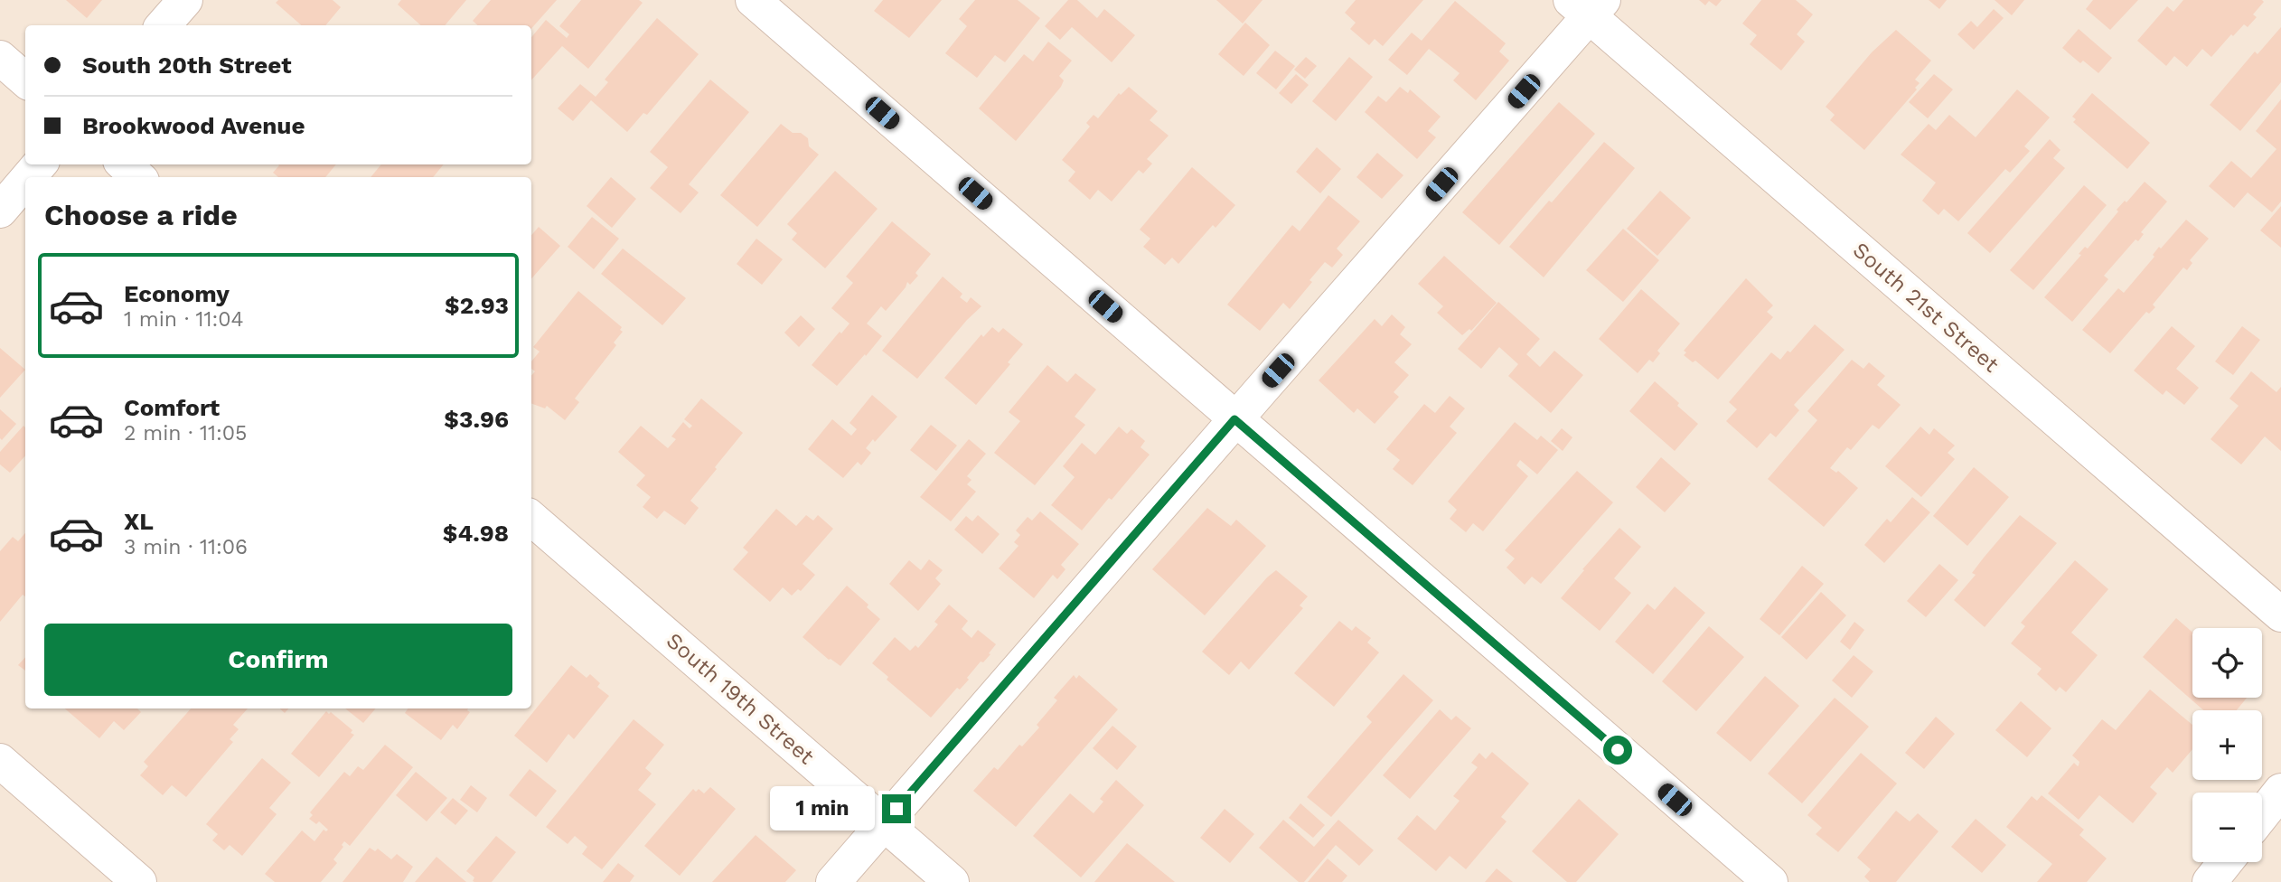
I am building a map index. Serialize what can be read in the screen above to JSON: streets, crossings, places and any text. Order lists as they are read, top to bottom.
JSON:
{
  "streets": {
    "street": ["South 21st Street", "South 19th Street"]
  },
  "page": {
    "banner": ["South 20th Street", "Brookwood Avenue"],
    "heading": "Choose a ride",
    "list": [
      {
        "name": "Economy",
        "note": "1 min · 11:04",
        "value": "$2.93"
      },
      {
        "name": "Comfort",
        "note": "2 min · 11:05",
        "value": "$3.96"
      },
      {
        "name": "XL",
        "note": "3 min · 11:06",
        "value": "$4.98"
      }
    ],
    "buttons": "Confirm",
    "map_buttons": ["+", "−"],
    "bubble": "1 min"
  }
}
